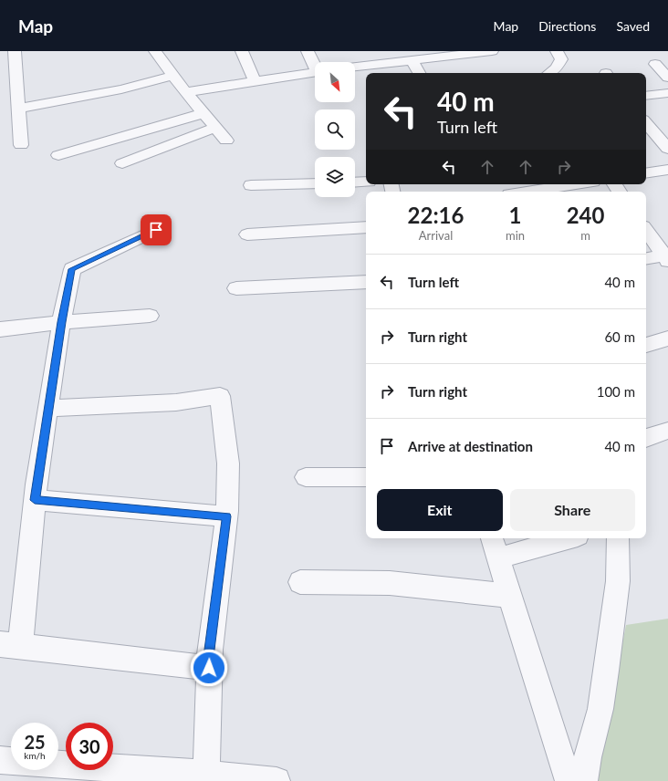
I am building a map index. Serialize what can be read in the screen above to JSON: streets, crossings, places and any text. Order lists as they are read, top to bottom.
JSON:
{
  "north": "bottom right",
  "page": {
    "header": "Map",
    "nav": ["Map", "Directions", "Saved"],
    "turn": ["40 m", "Turn left"],
    "eta": [
      "22:16",
      "Arrival",
      "1",
      "min",
      "240",
      "m"
    ],
    "list": [
      {
        "name": "Turn left",
        "value": "40 m"
      },
      {
        "name": "Turn right",
        "value": "60 m"
      },
      {
        "name": "Turn right",
        "value": "100 m"
      },
      {
        "name": "Arrive at destination",
        "value": "40 m"
      }
    ],
    "buttons": ["Exit", "Share"],
    "speed": "25 km/h",
    "limit": "30"
  }
}
